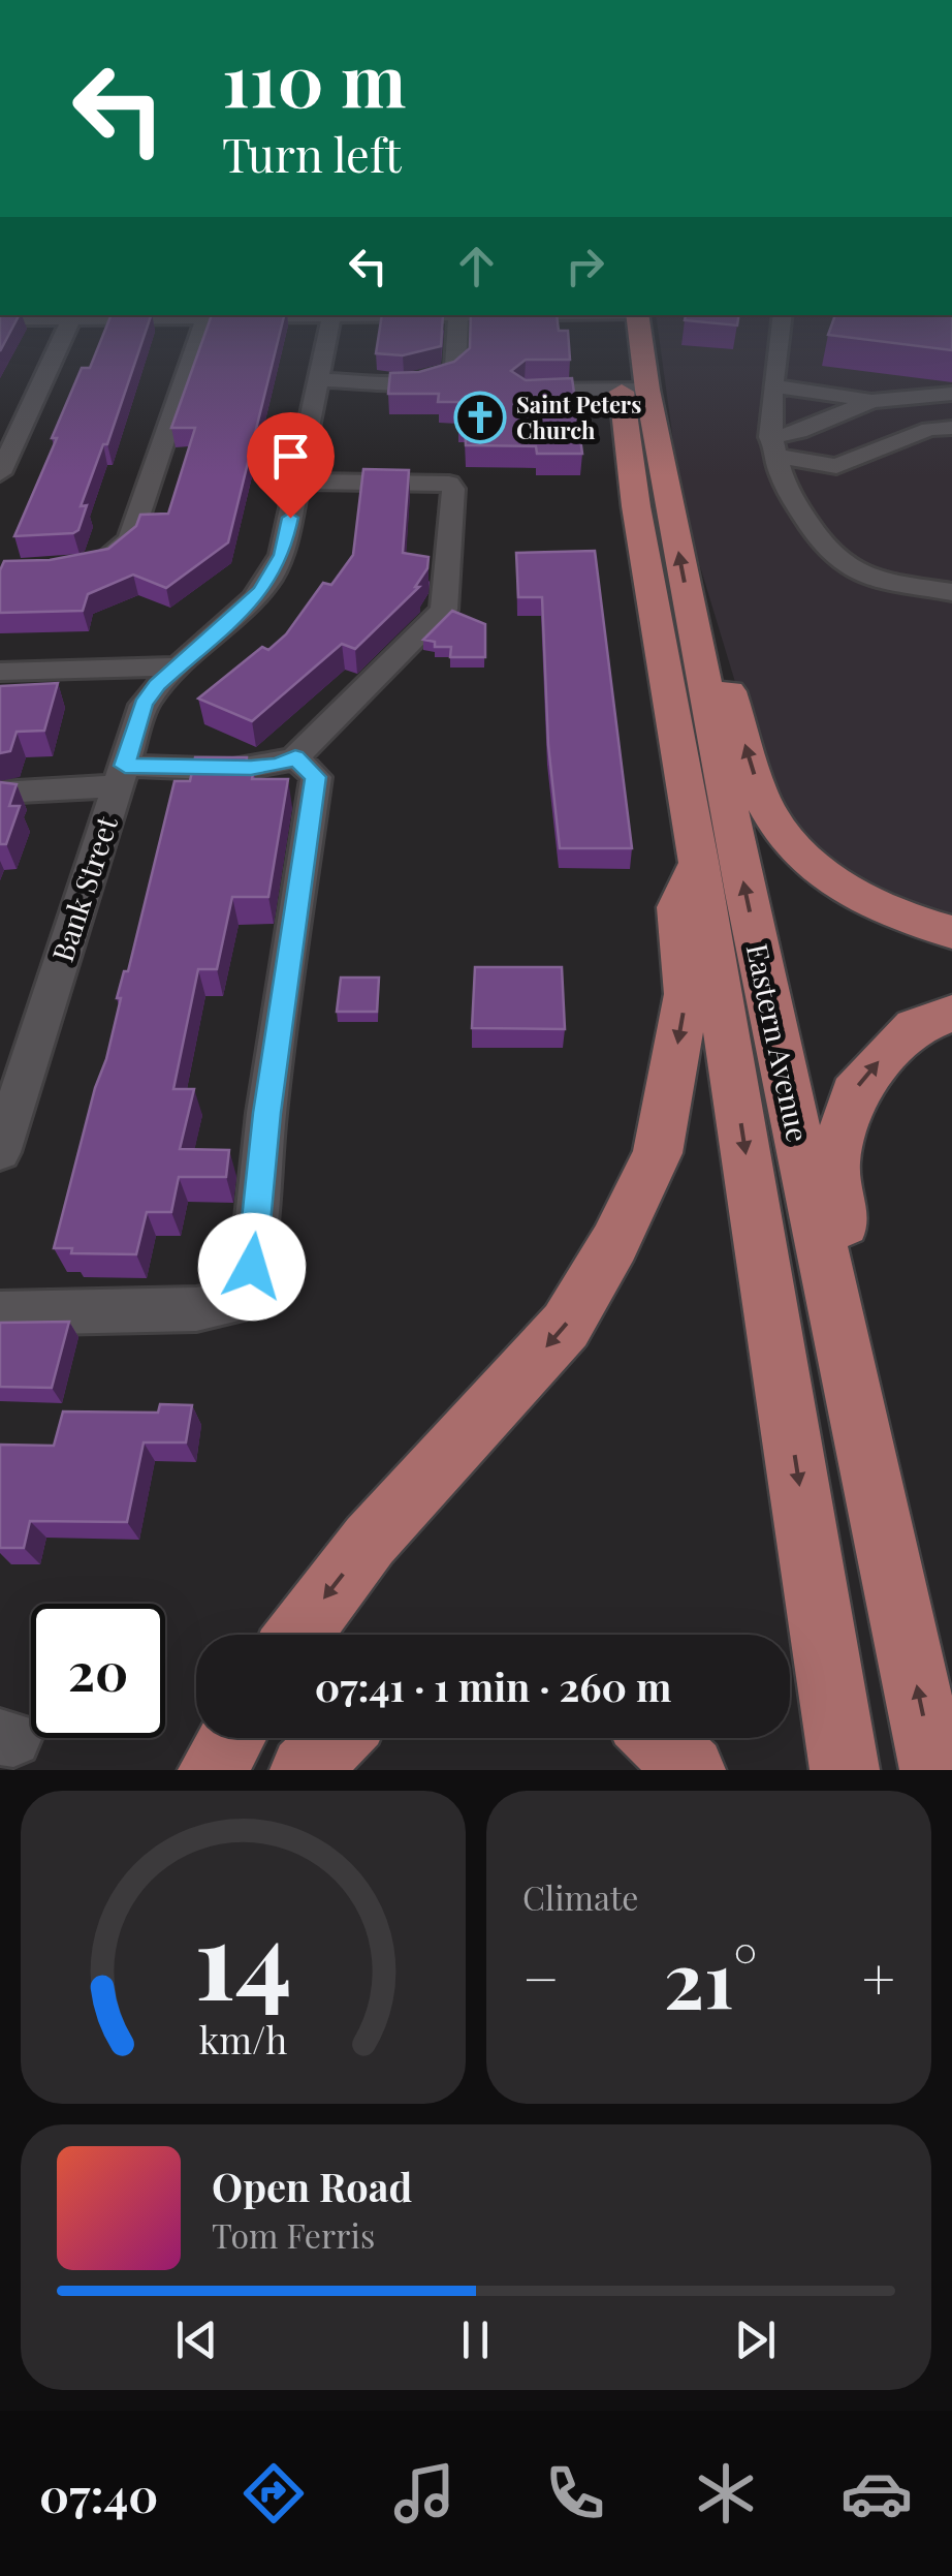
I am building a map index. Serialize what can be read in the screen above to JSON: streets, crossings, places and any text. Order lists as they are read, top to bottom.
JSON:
{
  "streets": {
    "main road": ["Eastern Avenue"],
    "street": ["Bank Street"]
  },
  "places": {
    "church": ["Saint Peters Church"]
  },
  "page": {
    "turn": ["110 m", "Turn left"],
    "limit": "20",
    "trip": "07:41 · 1 min · 260 m",
    "tile": "Climate",
    "heat": ["−", "21°", "+"],
    "song": ["Open Road", "Tom Ferris"],
    "tabs": "07:40",
    "gauge": ["14", "km/h"]
  }
}
